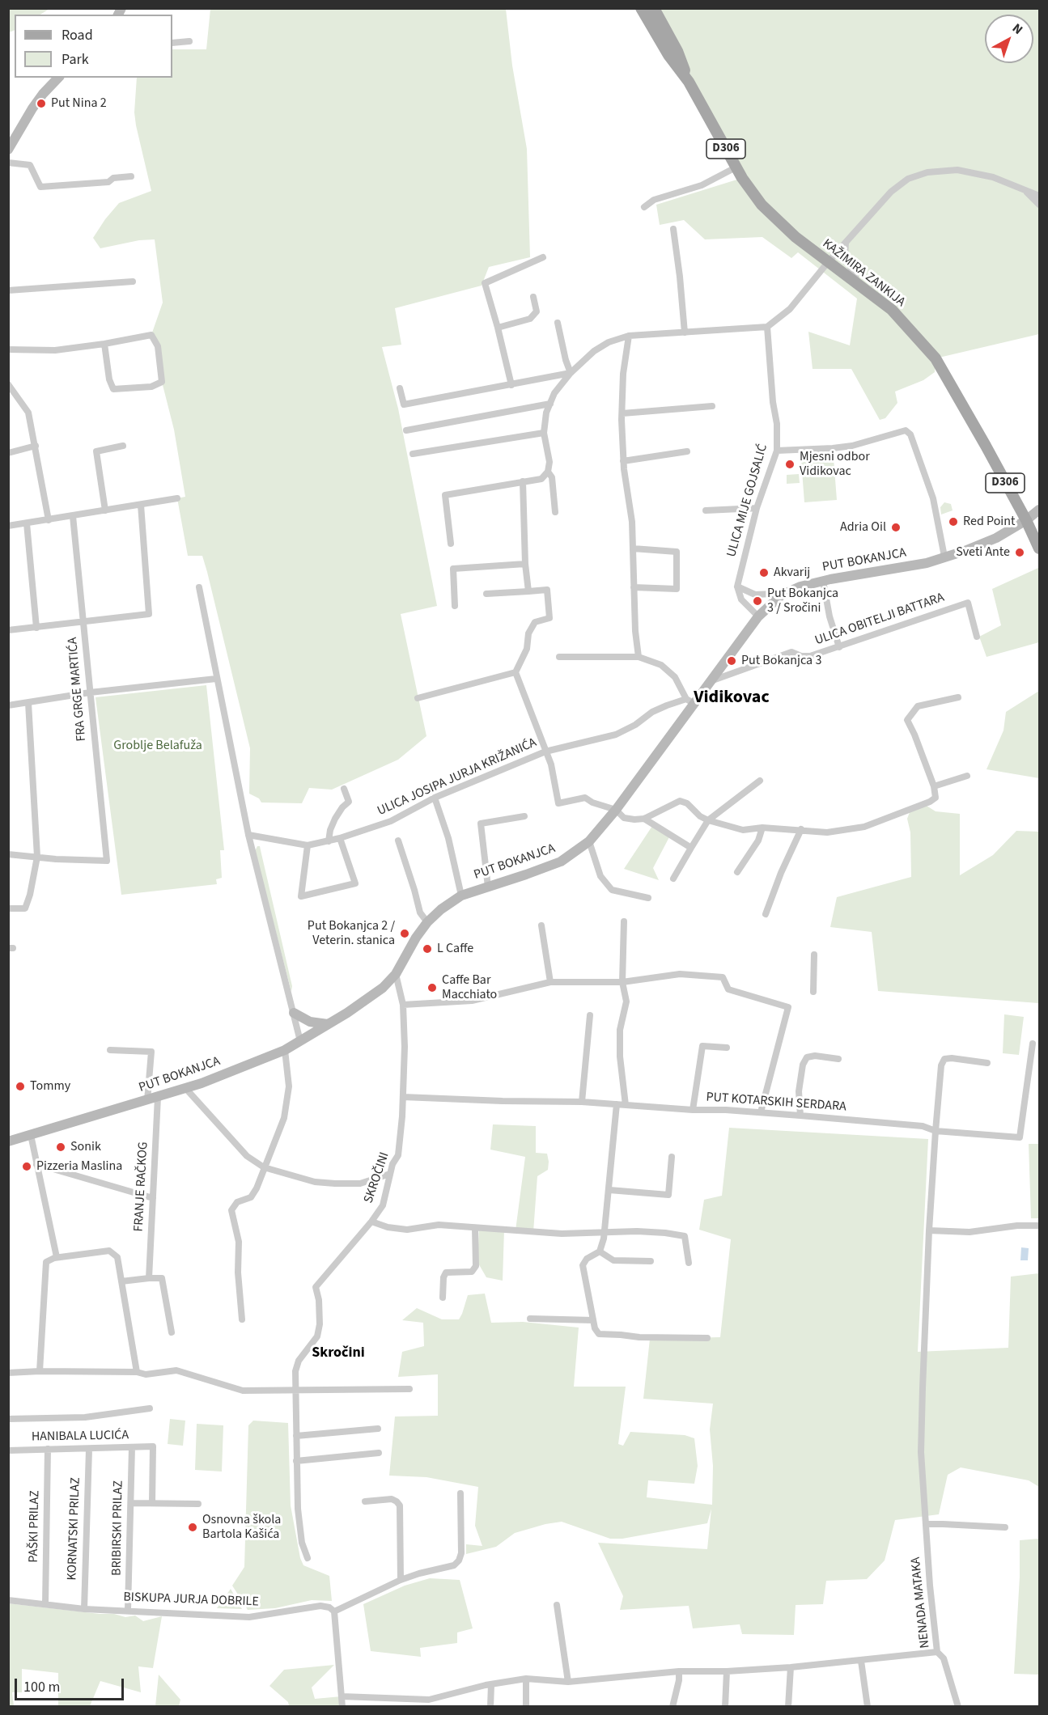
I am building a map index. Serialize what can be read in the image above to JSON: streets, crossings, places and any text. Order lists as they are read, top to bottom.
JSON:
{
  "streets": {
    "main road": ["D306", "KAŽIMIRA ZANKIJA", "PUT BOKANJCA"],
    "street": [
      "ULICA MIJE GOJSALIĆ",
      "ULICA OBITELJI BATTARA",
      "FRA GRGE MARTIĆA",
      "ULICA JOSIPA JURJA KRIŽANIĆA",
      "PUT KOTARSKIH SERDARA",
      "SKROČINI",
      "FRANJE RAČKOG",
      "HANIBALA LUCIĆA",
      "PAŠKI PRILAZ",
      "BRIBIRSKI PRILAZ",
      "KORNATSKI PRILAZ",
      "BISKUPA JURJA DOBRILE",
      "NENADA MATAKA"
    ]
  },
  "crossings": [
    ["D306", "KAŽIMIRA ZANKIJA"],
    ["D306", "PUT BOKANJCA"],
    ["KAŽIMIRA ZANKIJA", "PUT BOKANJCA"],
    ["PUT BOKANJCA", "ULICA OBITELJI BATTARA"],
    ["PUT BOKANJCA", "ULICA JOSIPA JURJA KRIŽANIĆA"],
    ["PUT BOKANJCA", "SKROČINI"],
    ["PUT BOKANJCA", "FRANJE RAČKOG"],
    ["PUT KOTARSKIH SERDARA", "SKROČINI"],
    ["HANIBALA LUCIĆA", "PAŠKI PRILAZ"],
    ["HANIBALA LUCIĆA", "BRIBIRSKI PRILAZ"],
    ["HANIBALA LUCIĆA", "KORNATSKI PRILAZ"],
    ["PAŠKI PRILAZ", "BISKUPA JURJA DOBRILE"],
    ["BRIBIRSKI PRILAZ", "BISKUPA JURJA DOBRILE"],
    ["KORNATSKI PRILAZ", "BISKUPA JURJA DOBRILE"]
  ],
  "districts": ["Vidikovac", "Skročini"],
  "parks": ["Groblje Belafuža"],
  "places": [
    "Put Nina 2",
    "Mjesni odbor Vidikovac",
    "Red Point",
    "Adria Oil",
    "Sveti Ante",
    "Akvarij",
    "Put Bokanjca 3 / Sročini",
    "Put Bokanjca 3",
    "Put Bokanjca 2 / Veterin. stanica",
    "L Caffe",
    "Caffe Bar Macchiato",
    "Tommy",
    "Sonik",
    "Pizzeria Maslina",
    "Osnovna škola Bartola Kašića"
  ],
  "legend": ["Road", "Park"],
  "scale_bar": "100 m",
  "north": "top right"
}
